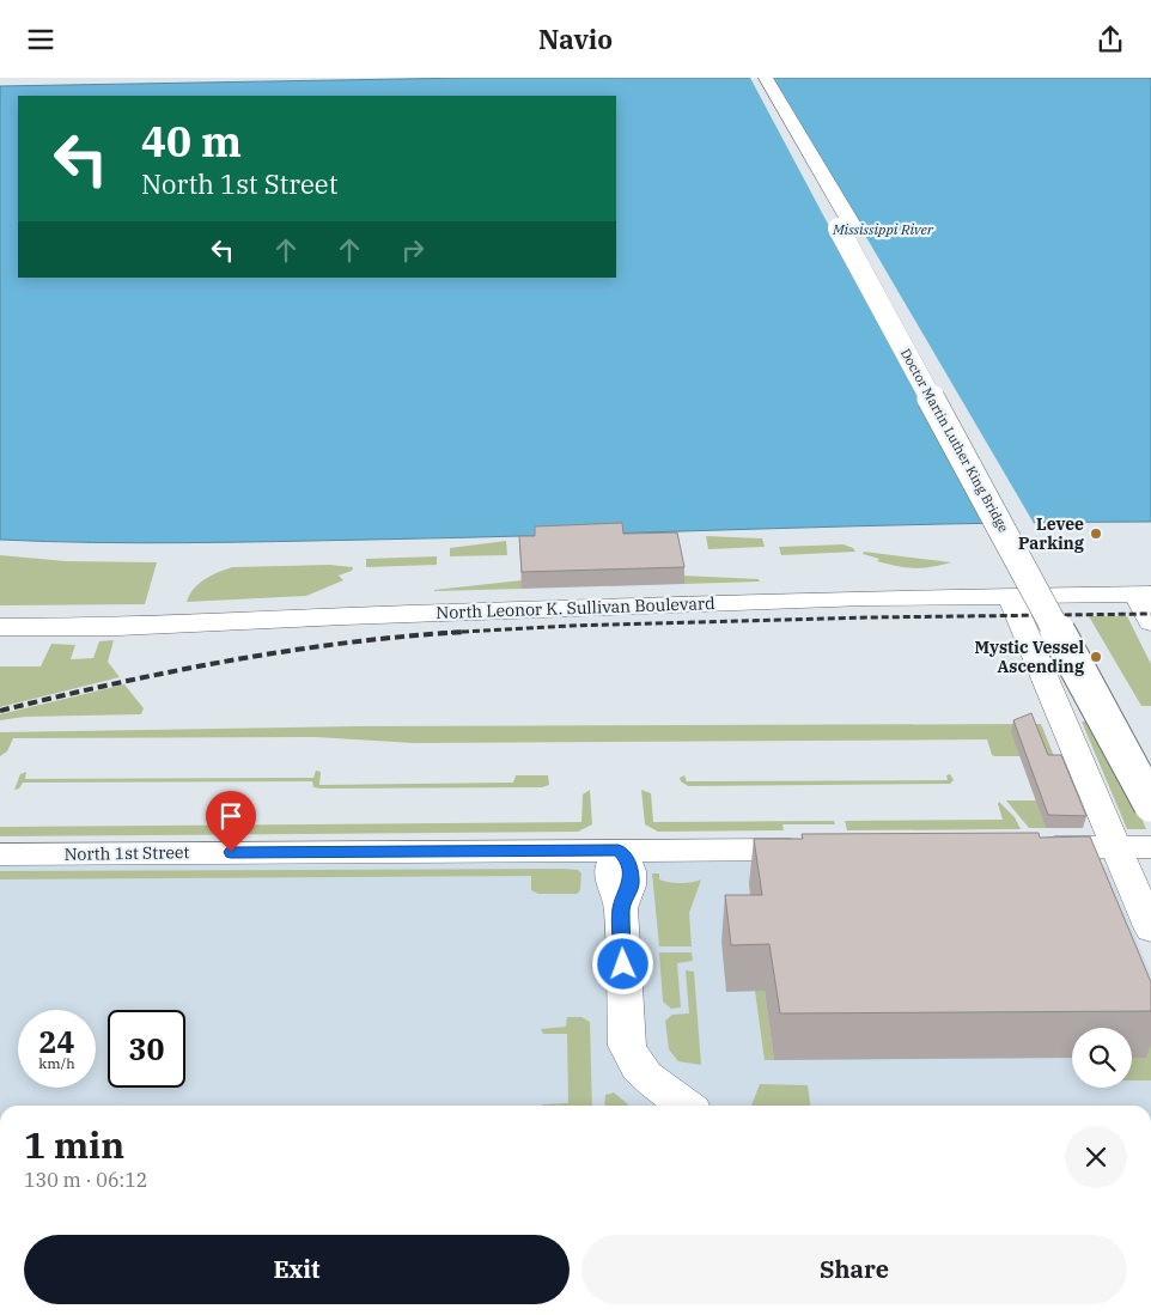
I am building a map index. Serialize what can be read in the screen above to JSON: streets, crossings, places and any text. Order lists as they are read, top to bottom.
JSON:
{
  "streets": {
    "main road": ["Doctor Martin Luther King Bridge"],
    "street": ["North Leonor K. Sullivan Boulevard", "North 1st Street"]
  },
  "water": ["Mississippi River"],
  "places": ["Levee Parking", "Mystic Vessel Ascending"],
  "page": {
    "header": "Navio",
    "turn": ["40 m", "North 1st Street"],
    "speed": "24 km/h",
    "limit": "30",
    "heading": ["1 min", "130 m · 06:12"],
    "buttons": ["Exit", "Share"]
  }
}
